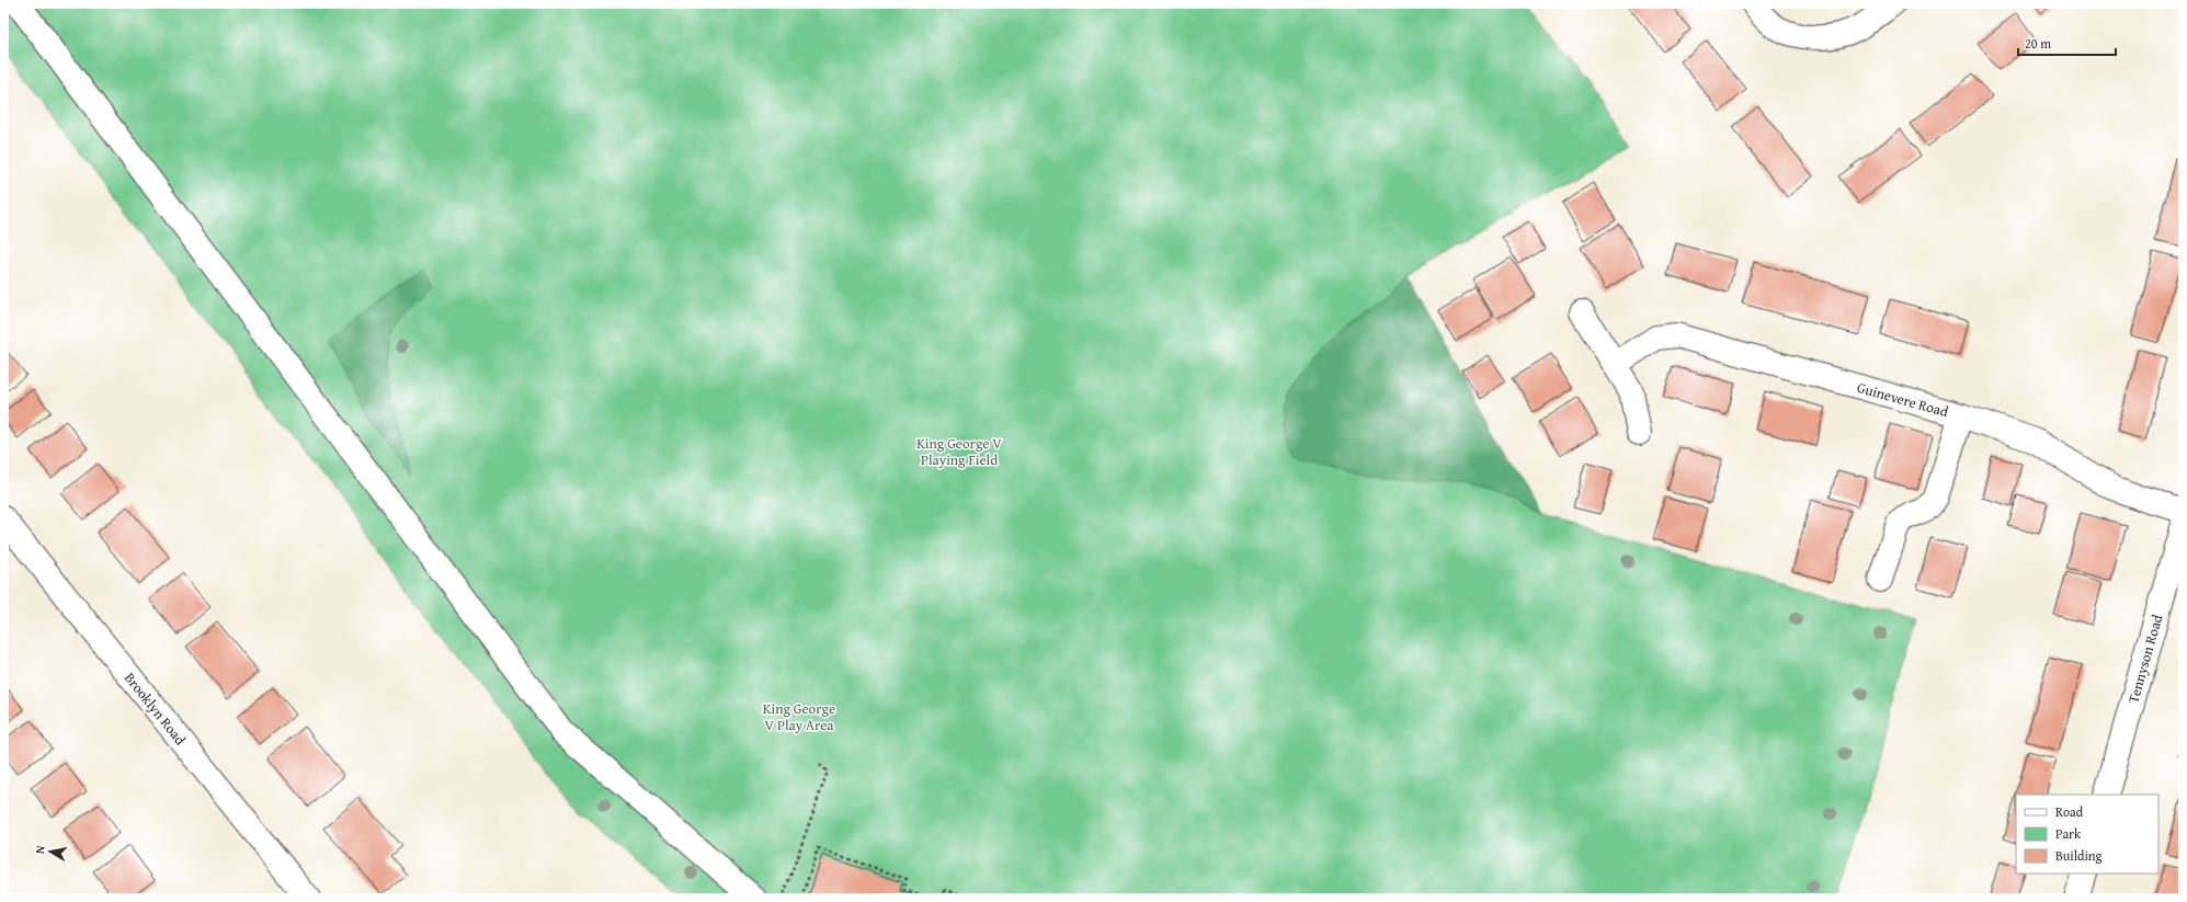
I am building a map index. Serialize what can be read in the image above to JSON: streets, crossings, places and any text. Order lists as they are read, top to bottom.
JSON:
{
  "streets": {
    "street": ["Guinevere Road", "Tennyson Road", "Brooklyn Road"]
  },
  "parks": ["King George V Playing Field", "King George V Play Area"],
  "legend": ["Road", "Park", "Building"],
  "scale_bar": "20 m",
  "north": "left"
}
